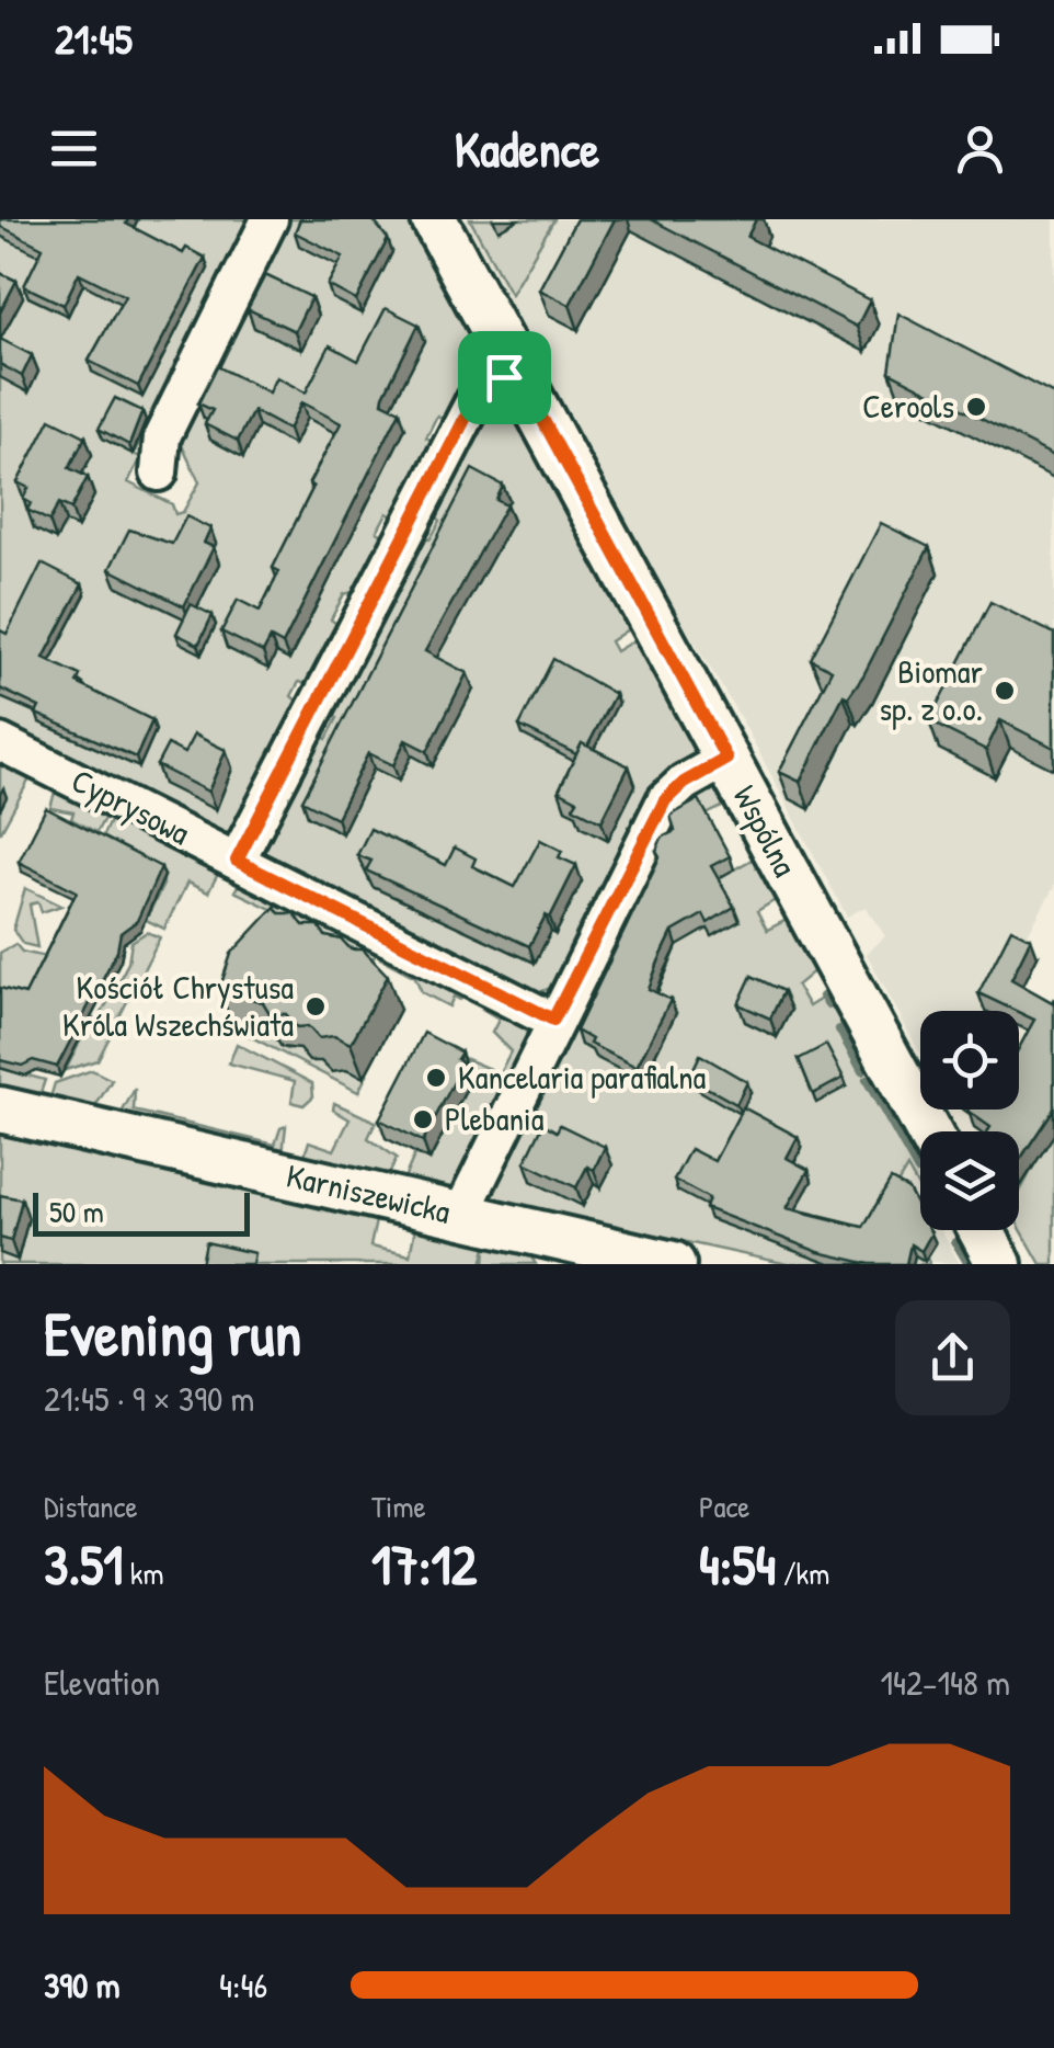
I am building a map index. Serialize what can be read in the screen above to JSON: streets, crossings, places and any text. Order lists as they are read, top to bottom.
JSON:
{
  "streets": {
    "street": ["Cyprysowa", "Wspólna", "Karniszewicka"]
  },
  "places": [
    "Cerools",
    "Biomar sp. z o.o.",
    "Kościół Chrystusa Króla Wszechświata",
    "Kancelaria parafialna",
    "Plebania"
  ],
  "scale_bar": "50 m",
  "page": {
    "status": "21:45",
    "header": "Kadence",
    "scale": "50 m",
    "heading": ["Evening run", "21:45 · 9 × 390 m"],
    "stats": [
      ["Distance", "3.51 km"],
      ["Time", "17:12"],
      ["Pace", "4:54 /km"]
    ],
    "chart": ["Elevation", "142–148 m"],
    "list": [
      {
        "name": "390 m",
        "note": "4:46"
      }
    ]
  }
}
